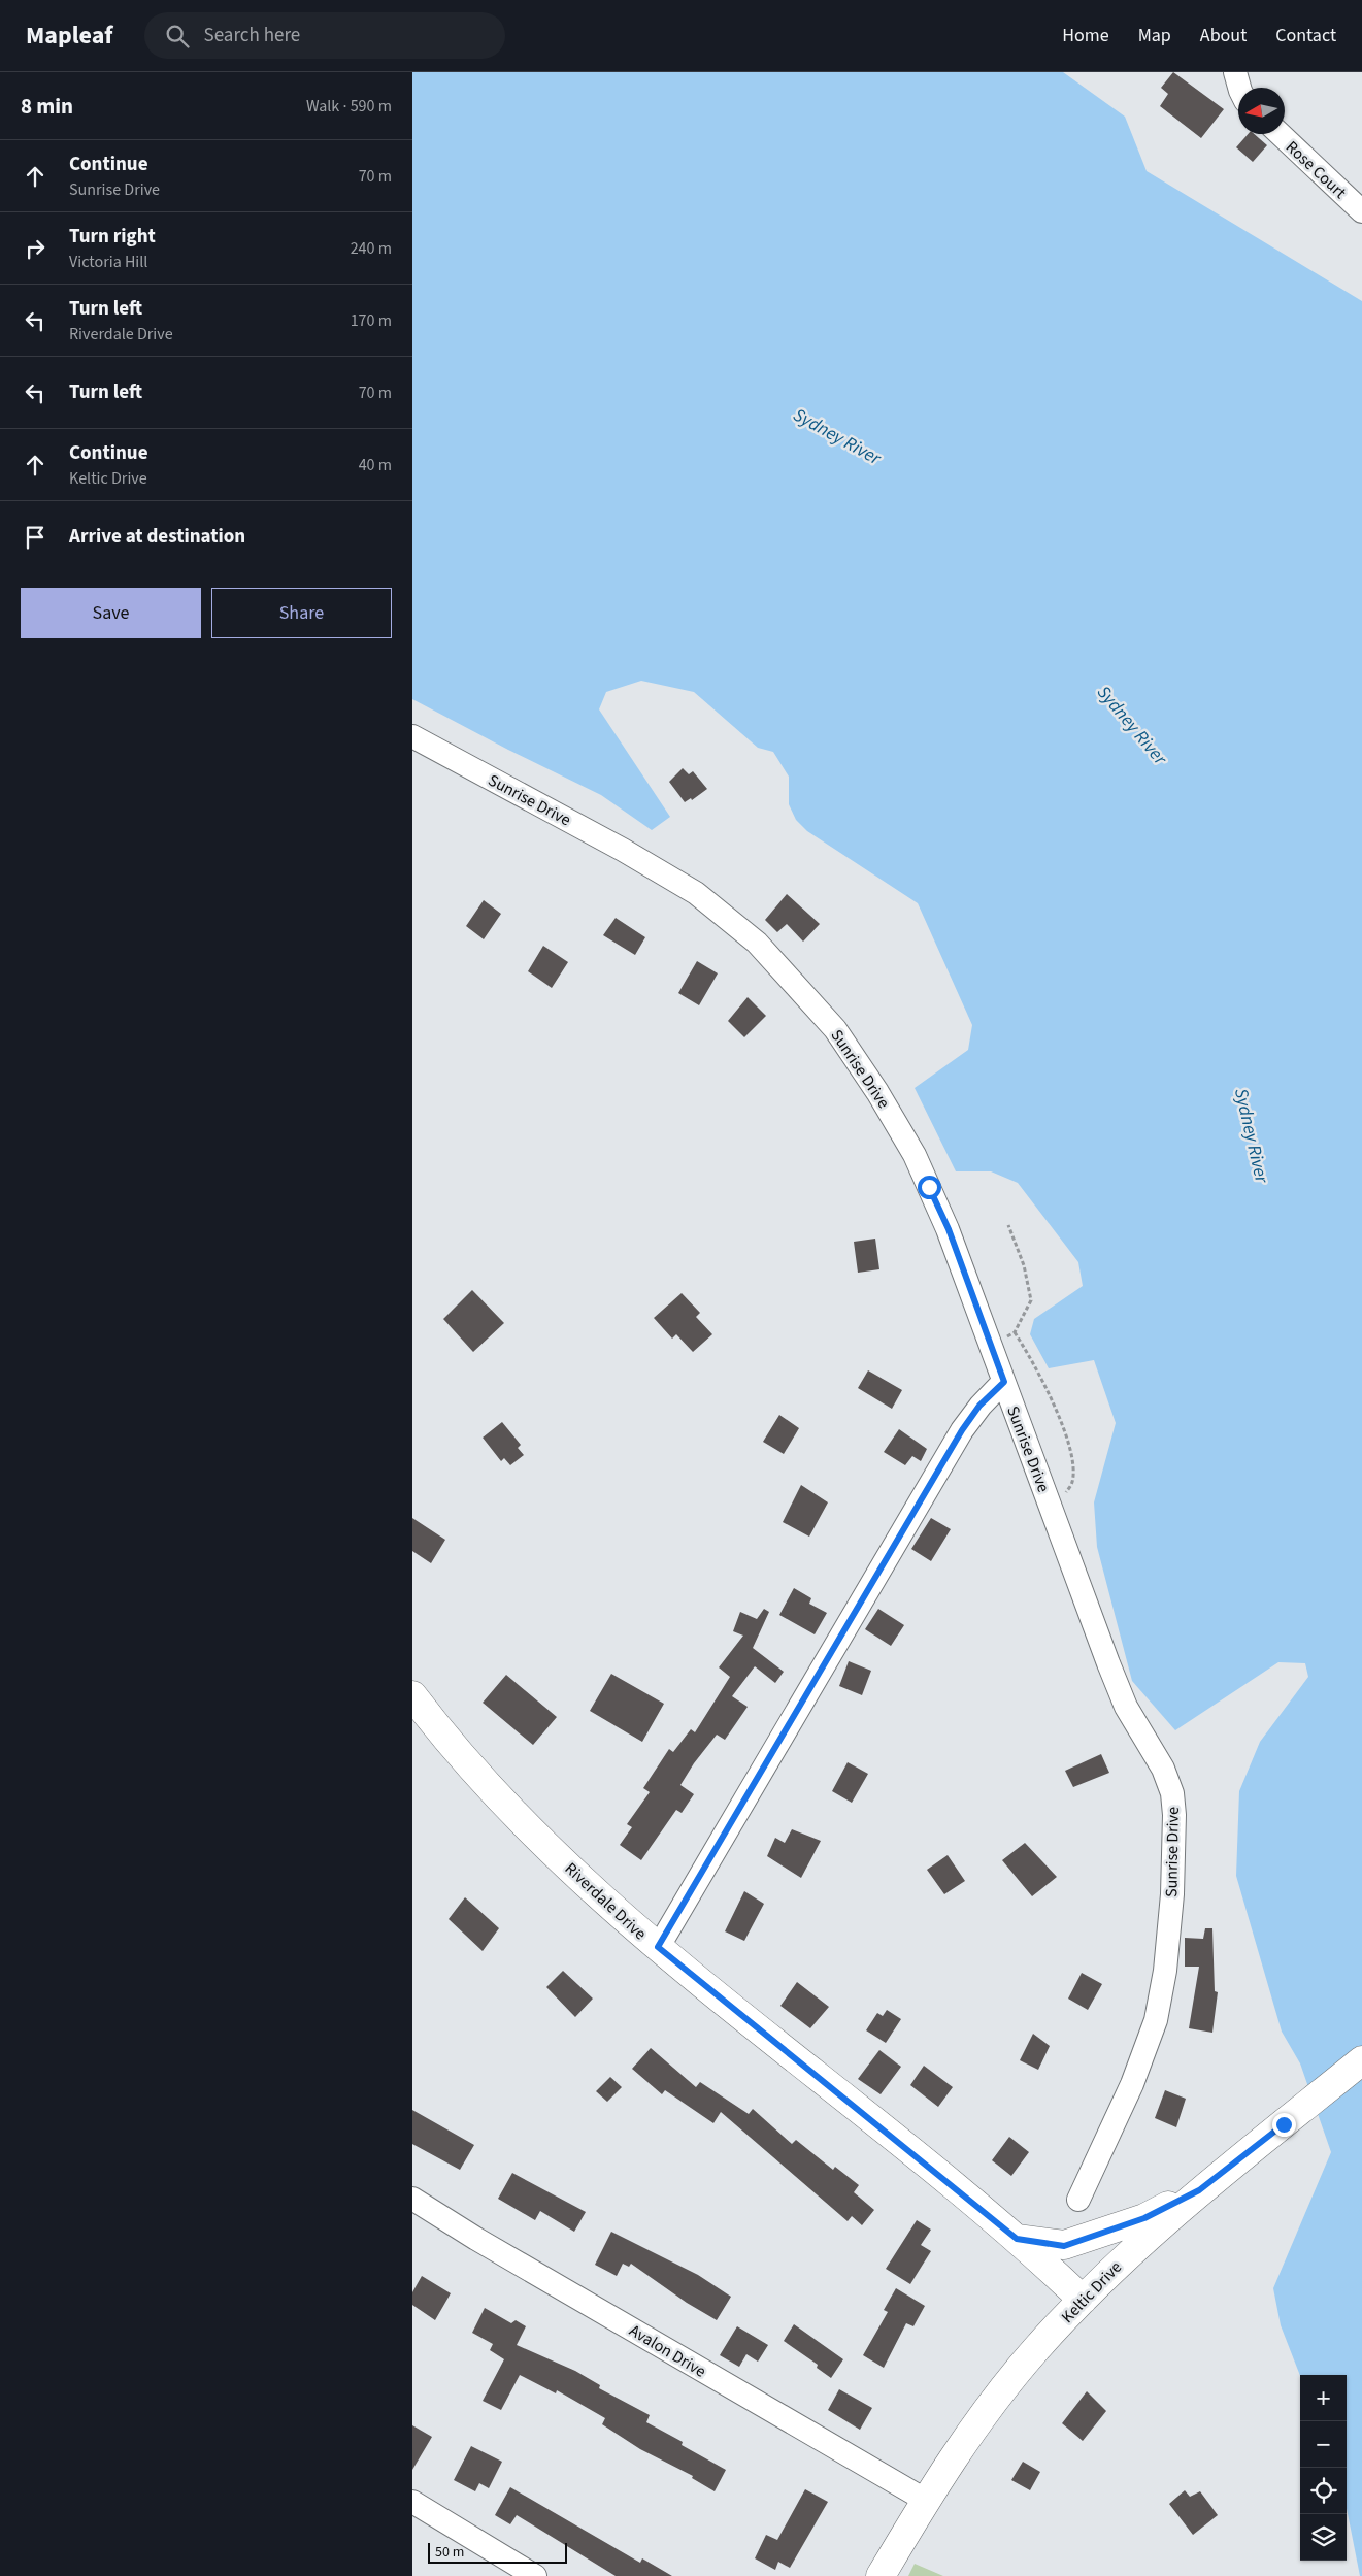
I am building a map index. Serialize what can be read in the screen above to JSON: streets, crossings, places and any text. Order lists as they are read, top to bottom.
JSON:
{
  "streets": {
    "main road": ["Riverdale Drive", "Keltic Drive"],
    "street": ["Rose Court", "Sunrise Drive", "Avalon Drive"]
  },
  "crossings": [
    ["Riverdale Drive", "Keltic Drive"],
    ["Keltic Drive", "Avalon Drive"]
  ],
  "water": ["Sydney River"],
  "scale_bar": "50 m",
  "north": "left",
  "page": {
    "header": "Mapleaf",
    "search": "Search here",
    "nav": [
      "Home",
      "Map",
      "About",
      "Contact"
    ],
    "heading": ["8 min", "Walk · 590 m"],
    "list": [
      ["Continue", "Sunrise Drive", "70 m"],
      ["Turn right", "Victoria Hill", "240 m"],
      ["Turn left", "Riverdale Drive", "170 m"],
      ["Turn left", "70 m"],
      ["Continue", "Keltic Drive", "40 m"],
      "Arrive at destination"
    ],
    "buttons": ["Save", "Share"],
    "map_buttons": ["+", "−"],
    "scale": "50 m"
  }
}
